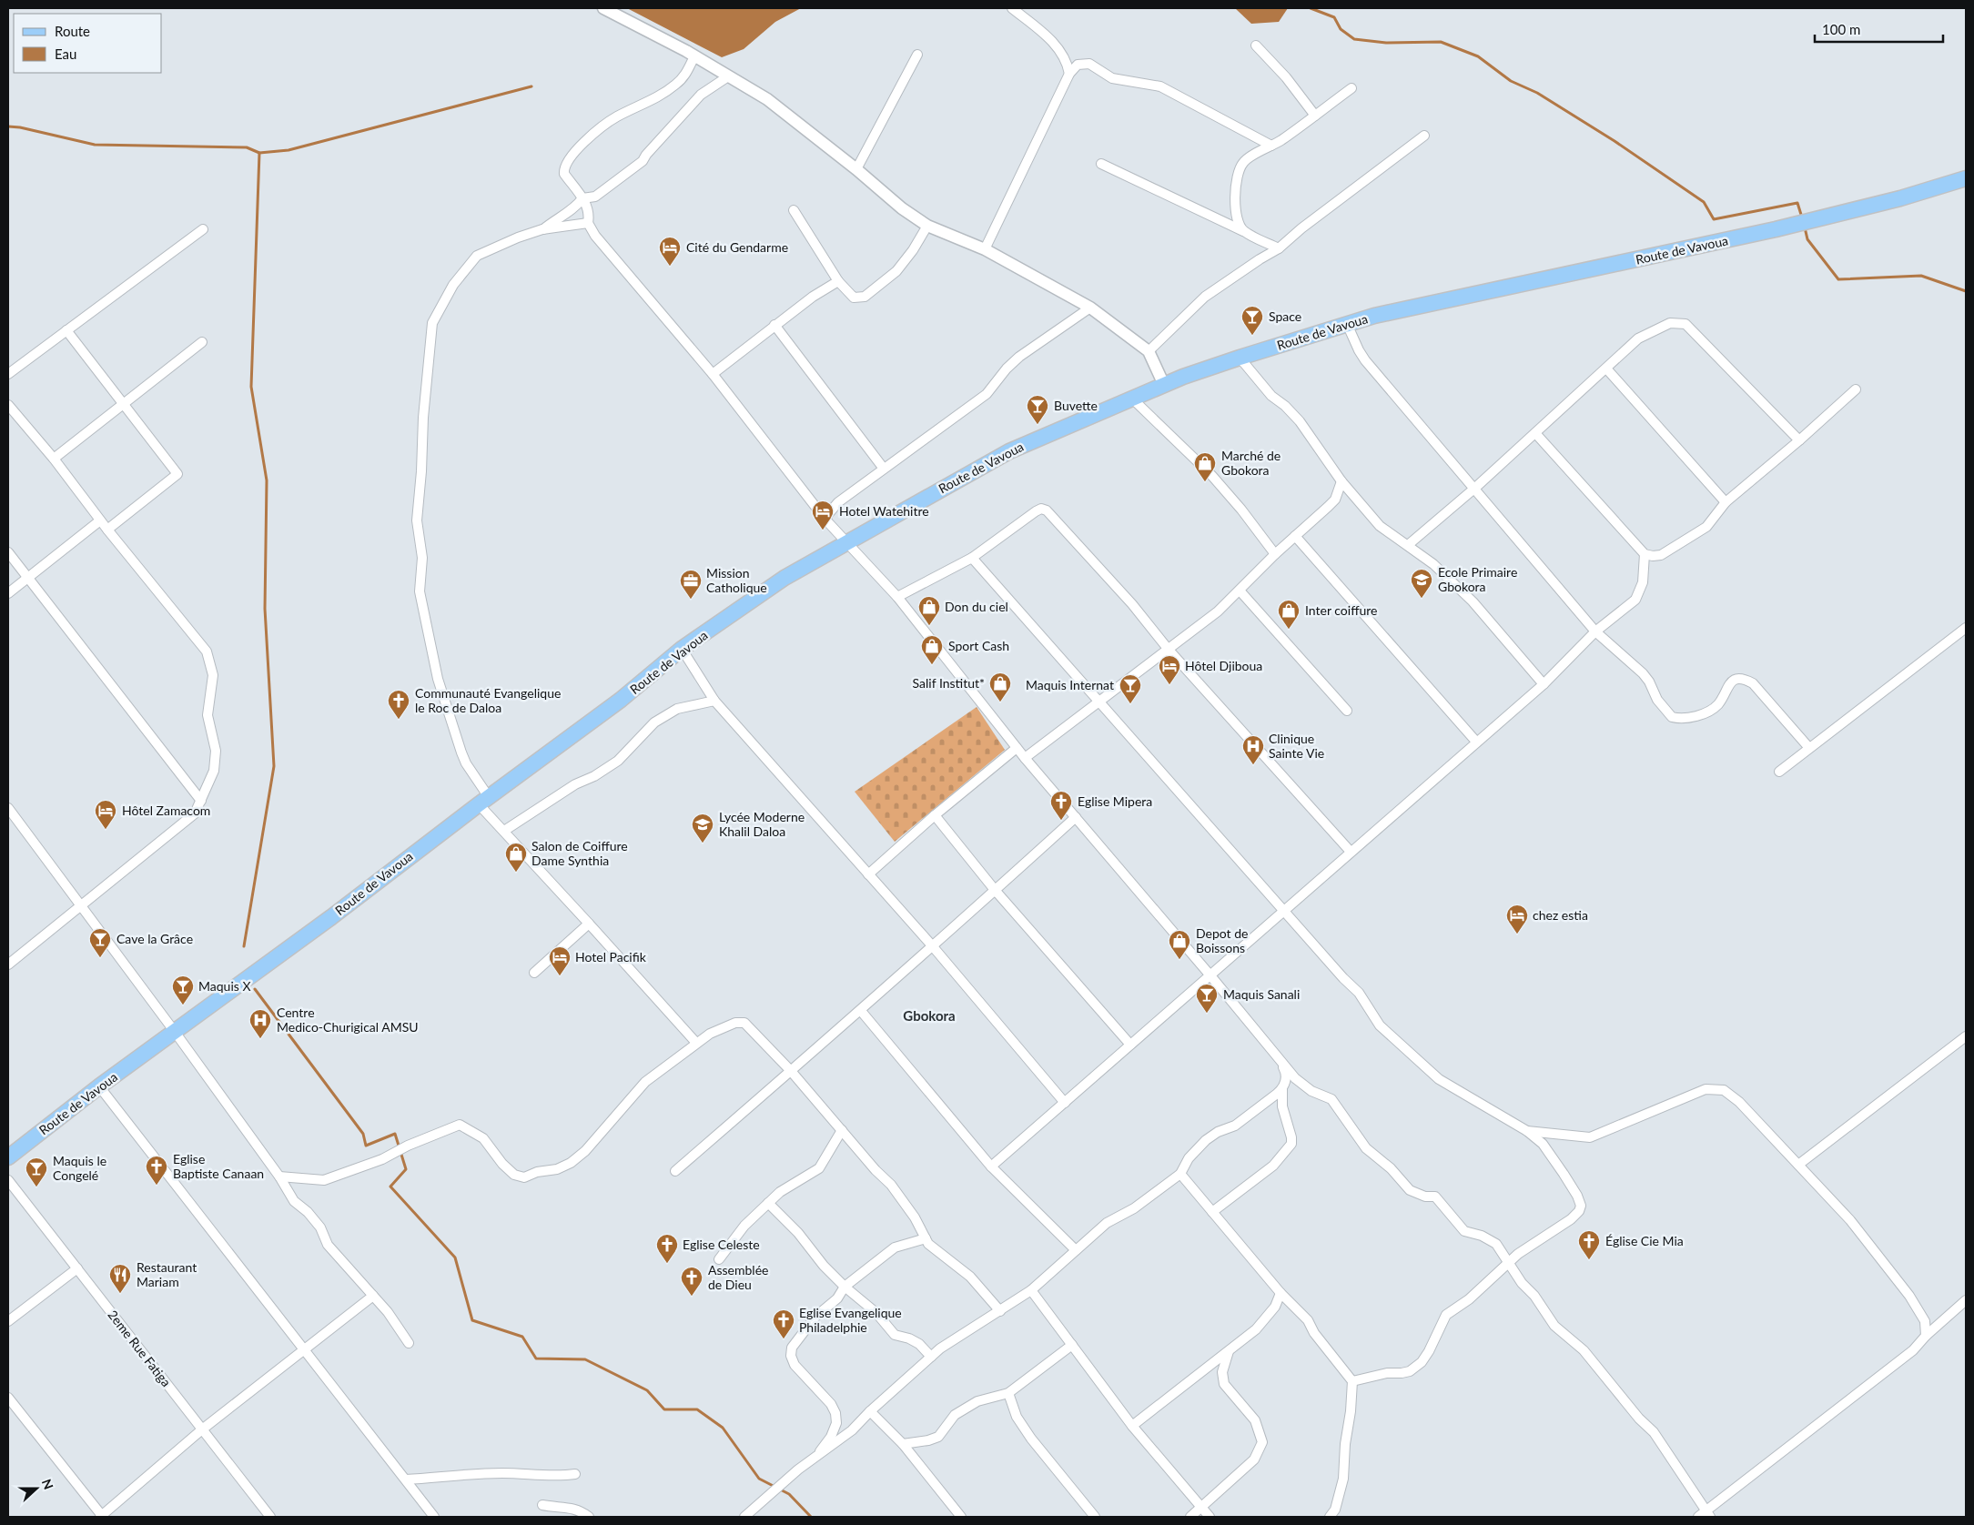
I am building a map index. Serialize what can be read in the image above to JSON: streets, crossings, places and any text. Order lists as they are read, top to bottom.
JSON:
{
  "streets": {
    "main road": ["Route de Vavoua"],
    "street": ["2eme Rue Fatiga"]
  },
  "districts": ["Gbokora"],
  "places": {
    "hotel": [
      "Cité du Gendarme",
      "Hotel Watehitre",
      "Hôtel Djiboua",
      "Hôtel Zamacom",
      "chez estia",
      "Hotel Pacifik"
    ],
    "bar": [
      "Space",
      "Buvette",
      "Maquis Internat",
      "Cave la Grâce",
      "Maquis X",
      "Maquis Sanali",
      "Maquis le Congelé"
    ],
    "shop": [
      "Marché de Gbokora",
      "Don du ciel",
      "Inter coiffure",
      "Sport Cash",
      "Salif Institut*",
      "Salon de Coiffure Dame Synthia",
      "Depot de Boissons"
    ],
    "school or university": ["Ecole Primaire Gbokora", "Lycée Moderne Khalil Daloa"],
    "office": ["Mission Catholique"],
    "church": [
      "Communauté Evangelique le Roc de Daloa",
      "Eglise Mipera",
      "Eglise Baptiste Canaan",
      "Église Cie Mia",
      "Eglise Celeste",
      "Assemblée de Dieu",
      "Eglise Evangelique Philadelphie"
    ],
    "hospital": ["Clinique Sainte Vie", "Centre Medico-Churigical AMSU"],
    "restaurant": ["Restaurant Mariam"]
  },
  "legend": ["Route", "Eau"],
  "scale_bar": "100 m",
  "north": "right"
}
